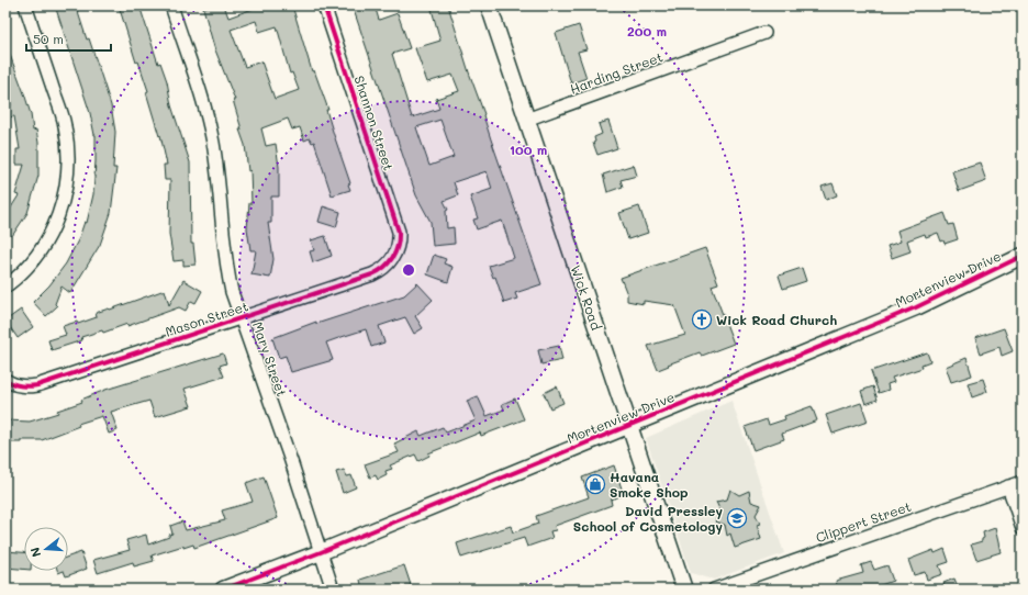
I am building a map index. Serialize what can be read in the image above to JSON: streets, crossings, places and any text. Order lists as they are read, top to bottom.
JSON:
{
  "streets": {
    "street": [
      "Harding Street",
      "Shannon Street",
      "Mortenview Drive",
      "Wick Road",
      "Mason Street",
      "Mary Street",
      "Clippert Street"
    ]
  },
  "crossings": [
    ["Harding Street", "Wick Road"],
    ["Shannon Street", "Mason Street"],
    ["Mortenview Drive", "Wick Road"],
    ["Mortenview Drive", "Mary Street"],
    ["Mason Street", "Mary Street"]
  ],
  "places": {
    "church": ["Wick Road Church"],
    "shop": ["Havana Smoke Shop"],
    "school or university": ["David Pressley School of Cosmetology"]
  },
  "scale_bar": "50 m",
  "north": "left",
  "rings": ["200 m", "100 m"]
}
